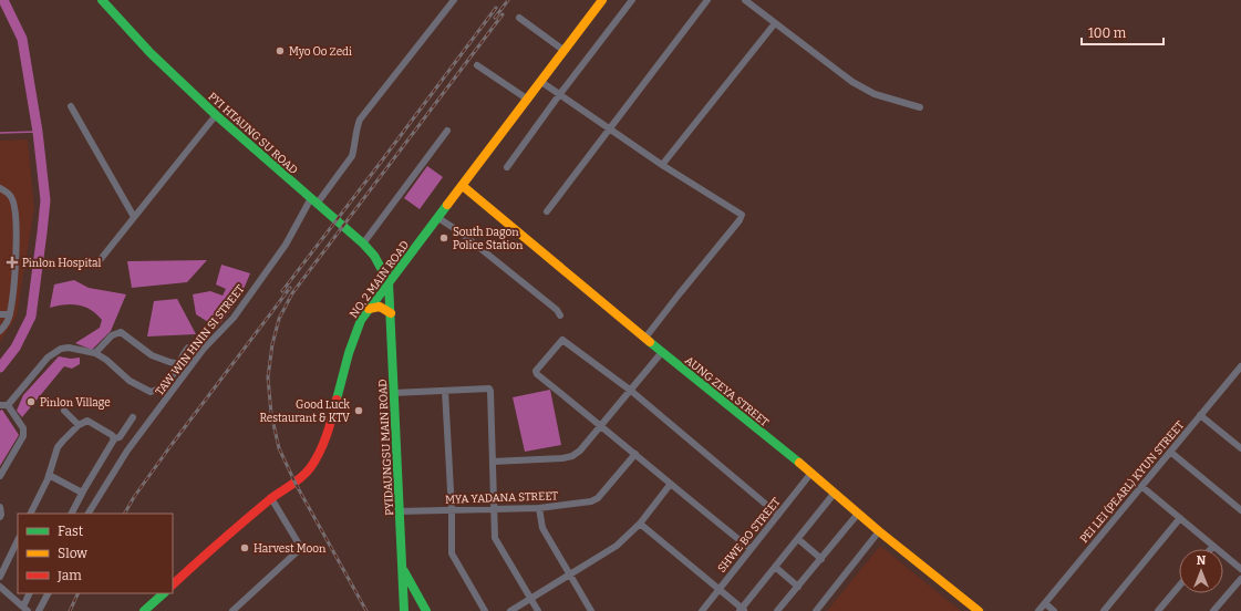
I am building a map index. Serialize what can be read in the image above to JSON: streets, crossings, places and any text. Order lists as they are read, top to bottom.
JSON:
{
  "streets": {
    "main road": [
      "PYI HTAUNG SU ROAD",
      "NO. 2 MAIN ROAD",
      "AUNG ZEYA STREET",
      "PYIDAUNGSU MAIN ROAD"
    ],
    "street": [
      "TAW WIN HNIN SI STREET",
      "PEI LEI (PEARL) KYUN STREET",
      "MYA YADANA STREET",
      "SHWE BO STREET"
    ]
  },
  "crossings": [
    ["PYI HTAUNG SU ROAD", "NO. 2 MAIN ROAD"],
    ["PYI HTAUNG SU ROAD", "TAW WIN HNIN SI STREET"],
    ["PYI HTAUNG SU ROAD", "PYIDAUNGSU MAIN ROAD"],
    ["NO. 2 MAIN ROAD", "AUNG ZEYA STREET"],
    ["NO. 2 MAIN ROAD", "PYIDAUNGSU MAIN ROAD"],
    ["AUNG ZEYA STREET", "SHWE BO STREET"],
    ["PYIDAUNGSU MAIN ROAD", "MYA YADANA STREET"]
  ],
  "places": {
    "other": [
      "Myo Oo Zedi",
      "South Dagon Police Station",
      "Pinlon Village",
      "Good Luck Restaurant & KTV",
      "Harvest Moon"
    ],
    "health": ["Pinlon Hospital"]
  },
  "legend": ["Fast", "Slow", "Jam"],
  "scale_bar": "100 m",
  "north": "top"
}
